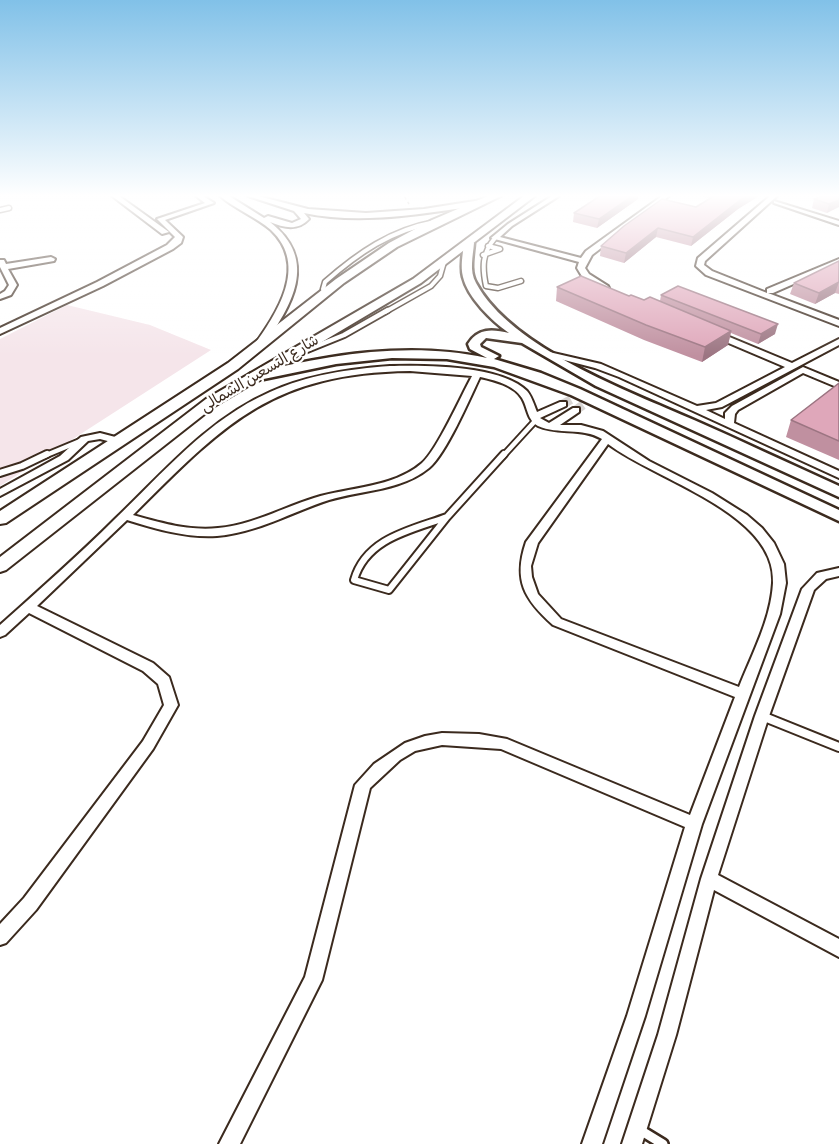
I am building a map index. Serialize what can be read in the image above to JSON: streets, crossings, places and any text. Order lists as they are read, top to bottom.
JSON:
{
  "streets": {
    "main road": ["شارع التسعين الشمالى"]
  }
}
